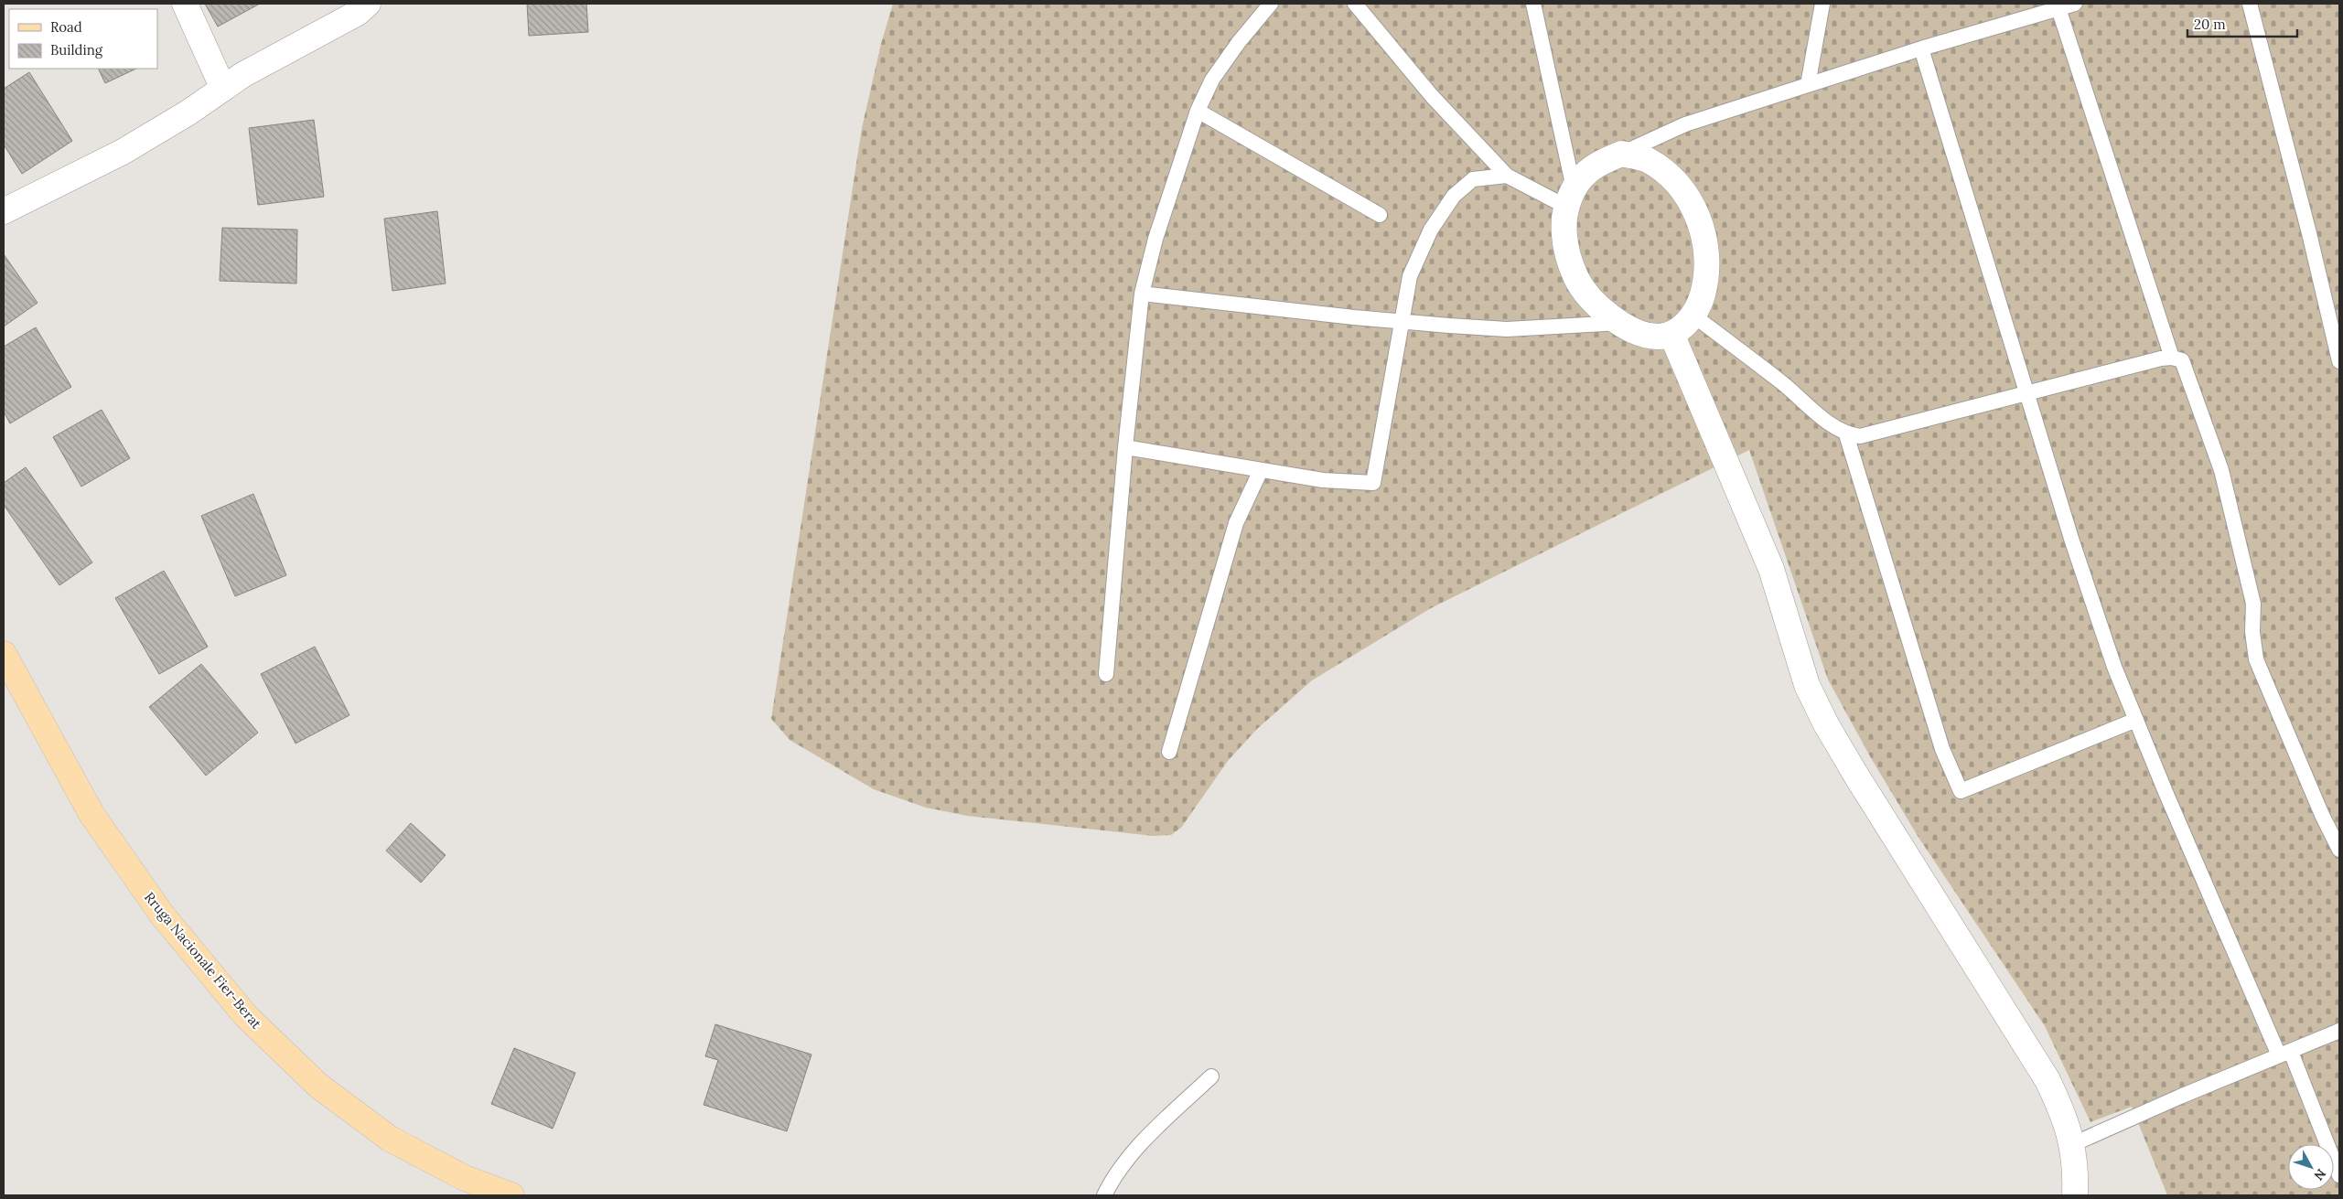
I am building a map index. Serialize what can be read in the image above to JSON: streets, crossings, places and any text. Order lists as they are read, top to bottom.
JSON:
{
  "streets": {
    "main road": ["Rruga Nacionale Fier-Berat"]
  },
  "legend": ["Road", "Building"],
  "scale_bar": "20 m",
  "north": "bottom right"
}
